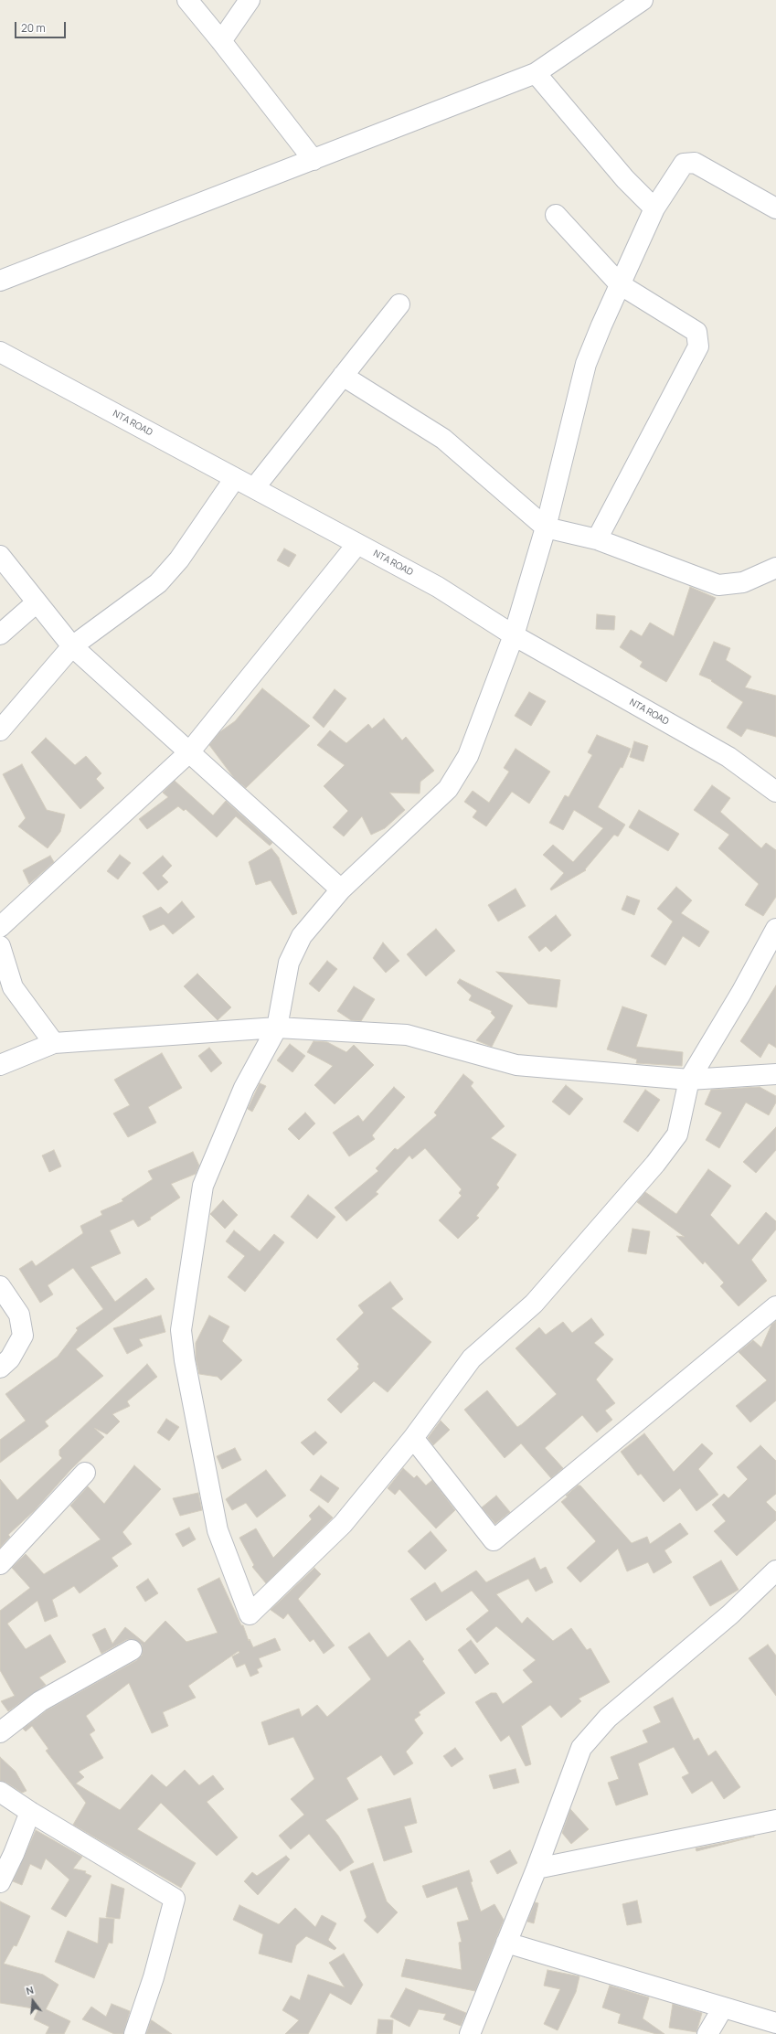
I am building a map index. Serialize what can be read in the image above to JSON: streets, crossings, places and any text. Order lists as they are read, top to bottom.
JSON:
{
  "streets": {
    "street": ["NTA ROAD"]
  },
  "scale_bar": "20 m",
  "north": "top"
}
